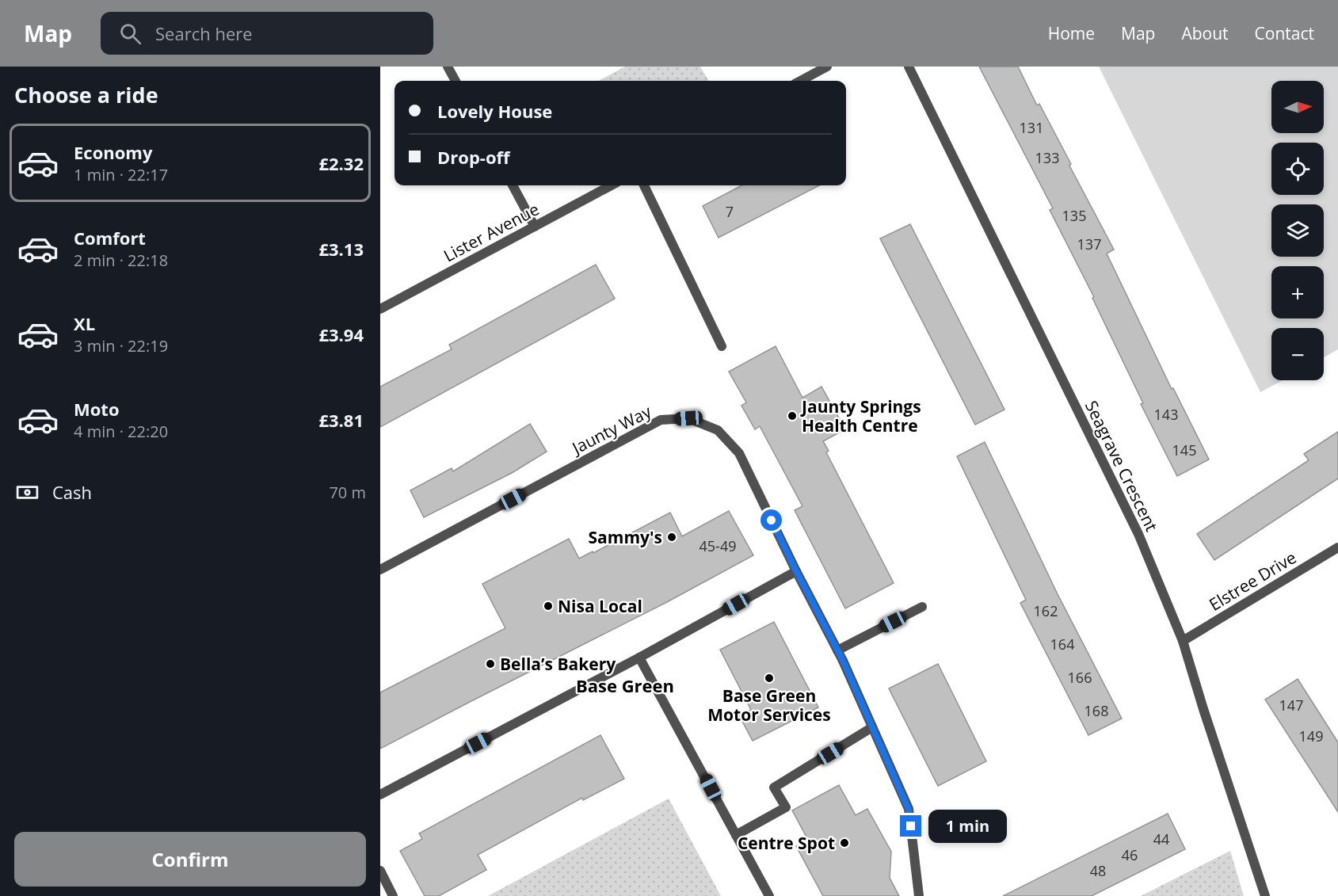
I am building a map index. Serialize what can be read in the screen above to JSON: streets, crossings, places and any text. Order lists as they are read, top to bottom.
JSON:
{
  "streets": {
    "street": [
      "Lister Avenue",
      "Jaunty Way",
      "Seagrave Crescent",
      "Elstree Drive"
    ]
  },
  "crossings": [
    ["Seagrave Crescent", "Elstree Drive"]
  ],
  "districts": ["Base Green"],
  "places": [
    "Jaunty Springs Health Centre",
    "Sammy's",
    "Nisa Local",
    "Bella’s Bakery",
    "Base Green Motor Services",
    "Centre Spot"
  ],
  "house_numbers": [
    "131",
    "133",
    "7",
    "135",
    "137",
    "143",
    "145",
    "45-49",
    "162",
    "164",
    "166",
    "147",
    "168",
    "149",
    "44",
    "46",
    "48"
  ],
  "north": "right",
  "page": {
    "header": "Map",
    "search": "Search here",
    "nav": [
      "Home",
      "Map",
      "About",
      "Contact"
    ],
    "heading": "Choose a ride",
    "map_buttons": ["+", "−"],
    "banner": ["Lovely House", "Drop-off"],
    "list": [
      {
        "name": "Economy",
        "note": "1 min · 22:17",
        "value": "£2.32"
      },
      {
        "name": "Comfort",
        "note": "2 min · 22:18",
        "value": "£3.13"
      },
      {
        "name": "XL",
        "note": "3 min · 22:19",
        "value": "£3.94"
      },
      {
        "name": "Moto",
        "note": "4 min · 22:20",
        "value": "£3.81"
      }
    ],
    "pay": ["Cash", "70 m"],
    "bubble": "1 min",
    "buttons": "Confirm"
  }
}
